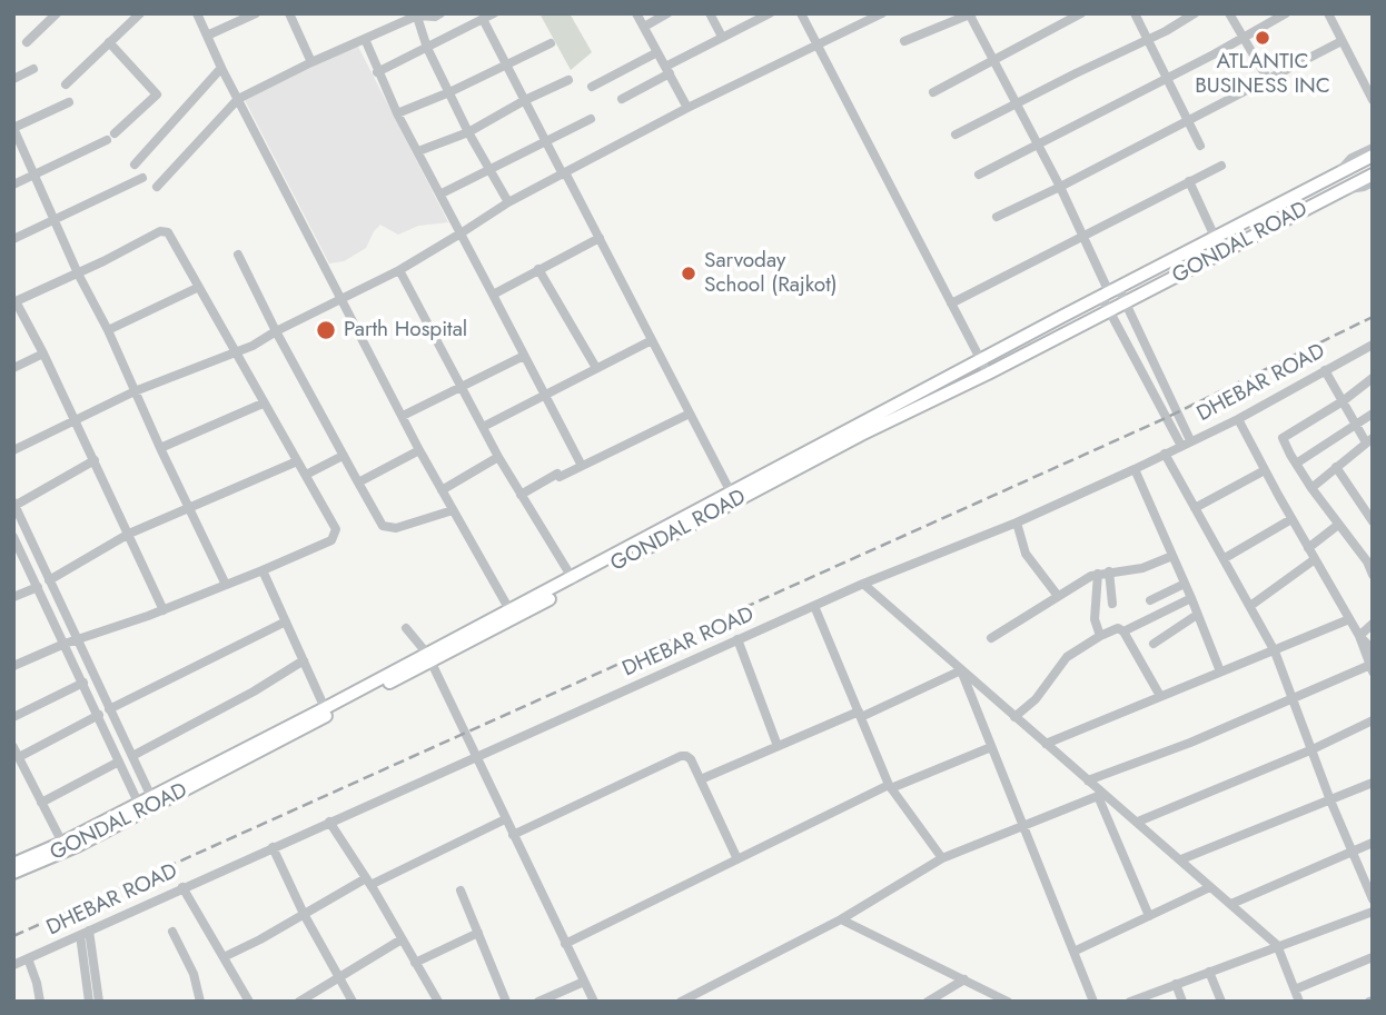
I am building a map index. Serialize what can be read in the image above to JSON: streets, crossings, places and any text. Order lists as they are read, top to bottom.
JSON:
{
  "streets": {
    "main road": ["GONDAL ROAD"],
    "street": ["DHEBAR ROAD"]
  },
  "places": ["ATLANTIC BUSINESS INC", "Sarvoday School (Rajkot)", "Parth Hospital"]
}
